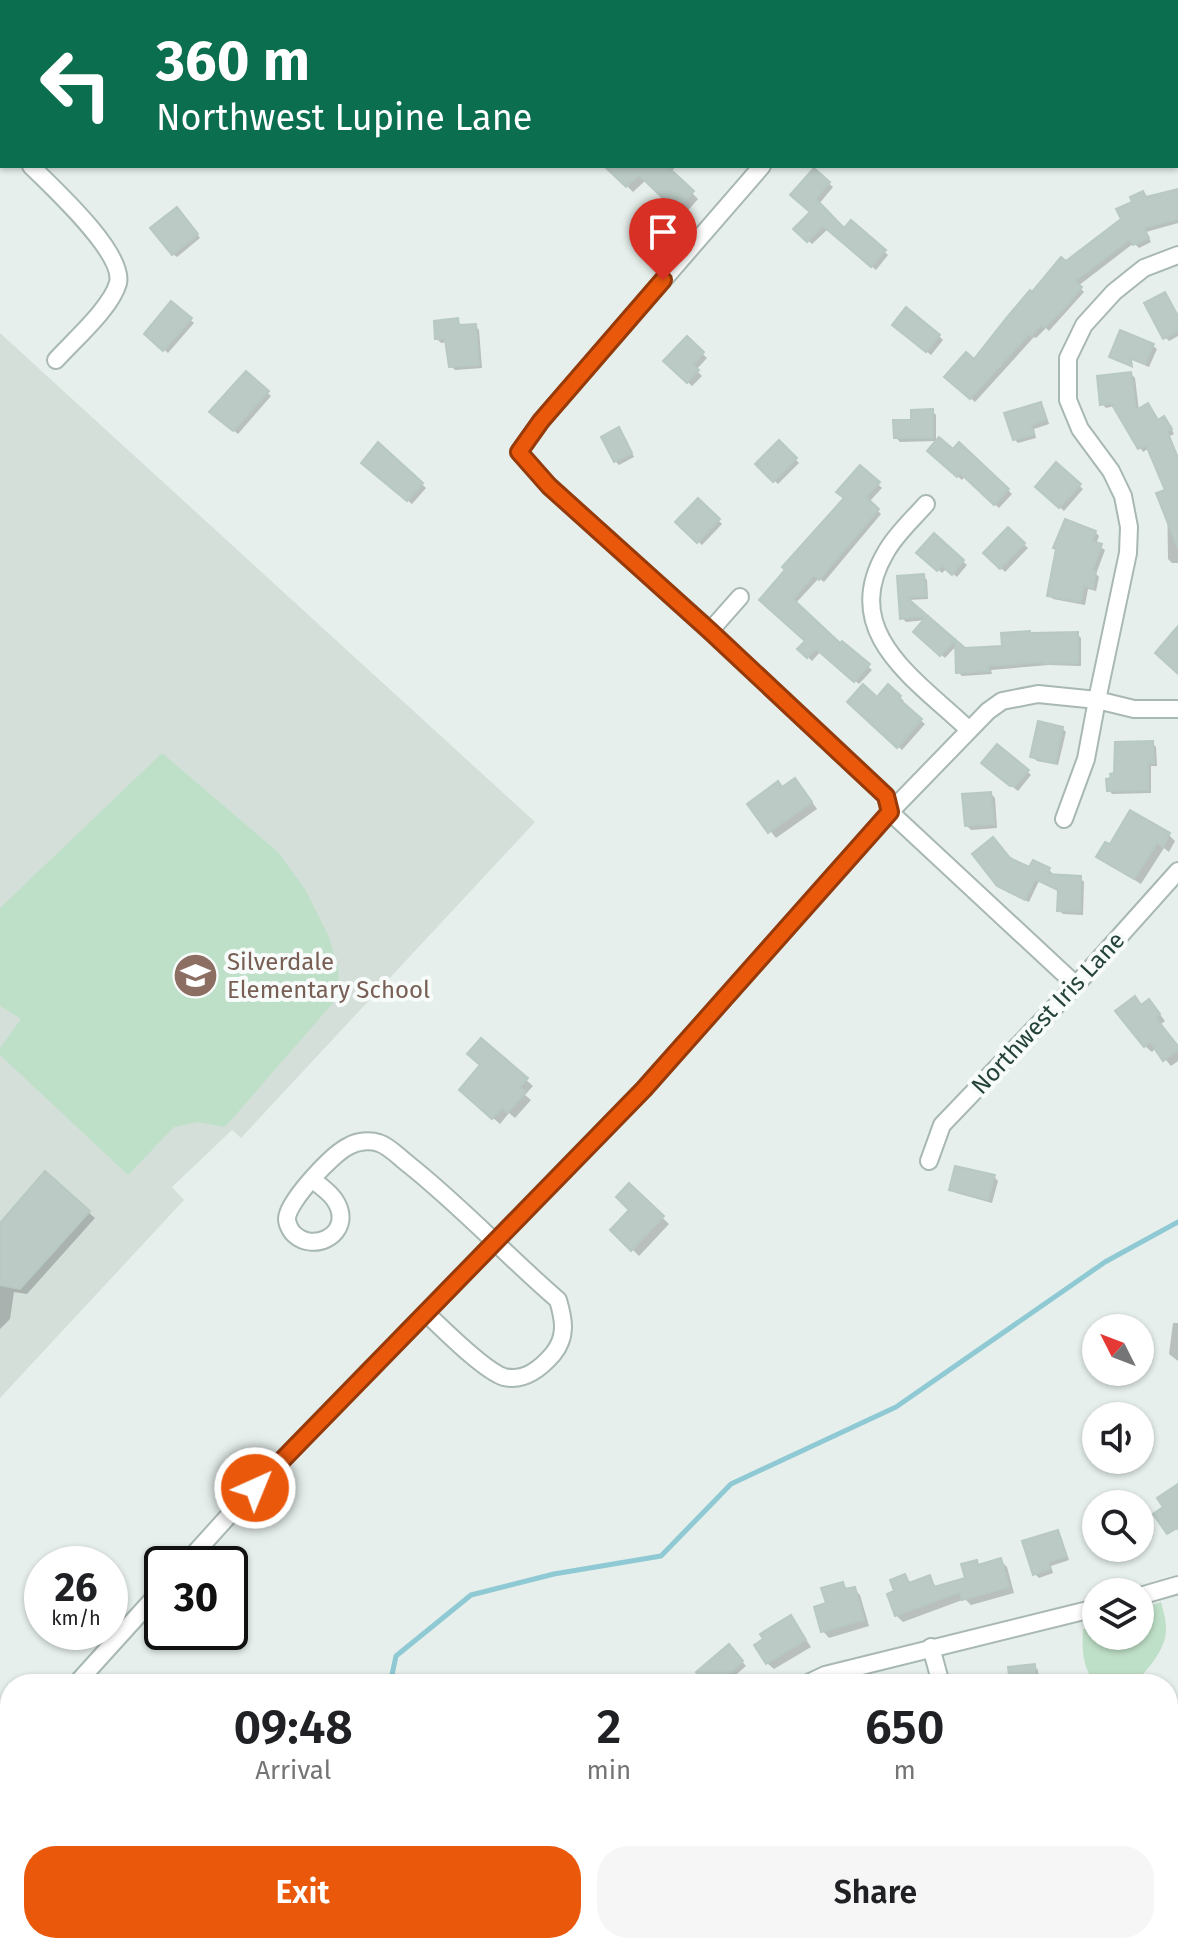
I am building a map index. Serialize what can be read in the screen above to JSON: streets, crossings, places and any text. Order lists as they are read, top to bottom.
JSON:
{
  "streets": {
    "street": ["Northwest Iris Lane"]
  },
  "places": {
    "school or university": ["Silverdale Elementary School"]
  },
  "north": "top left",
  "page": {
    "turn": ["360 m", "Northwest Lupine Lane"],
    "speed": "26 km/h",
    "limit": "30",
    "eta": [
      "09:48",
      "Arrival",
      "2",
      "min",
      "650",
      "m"
    ],
    "buttons": ["Exit", "Share"]
  }
}
